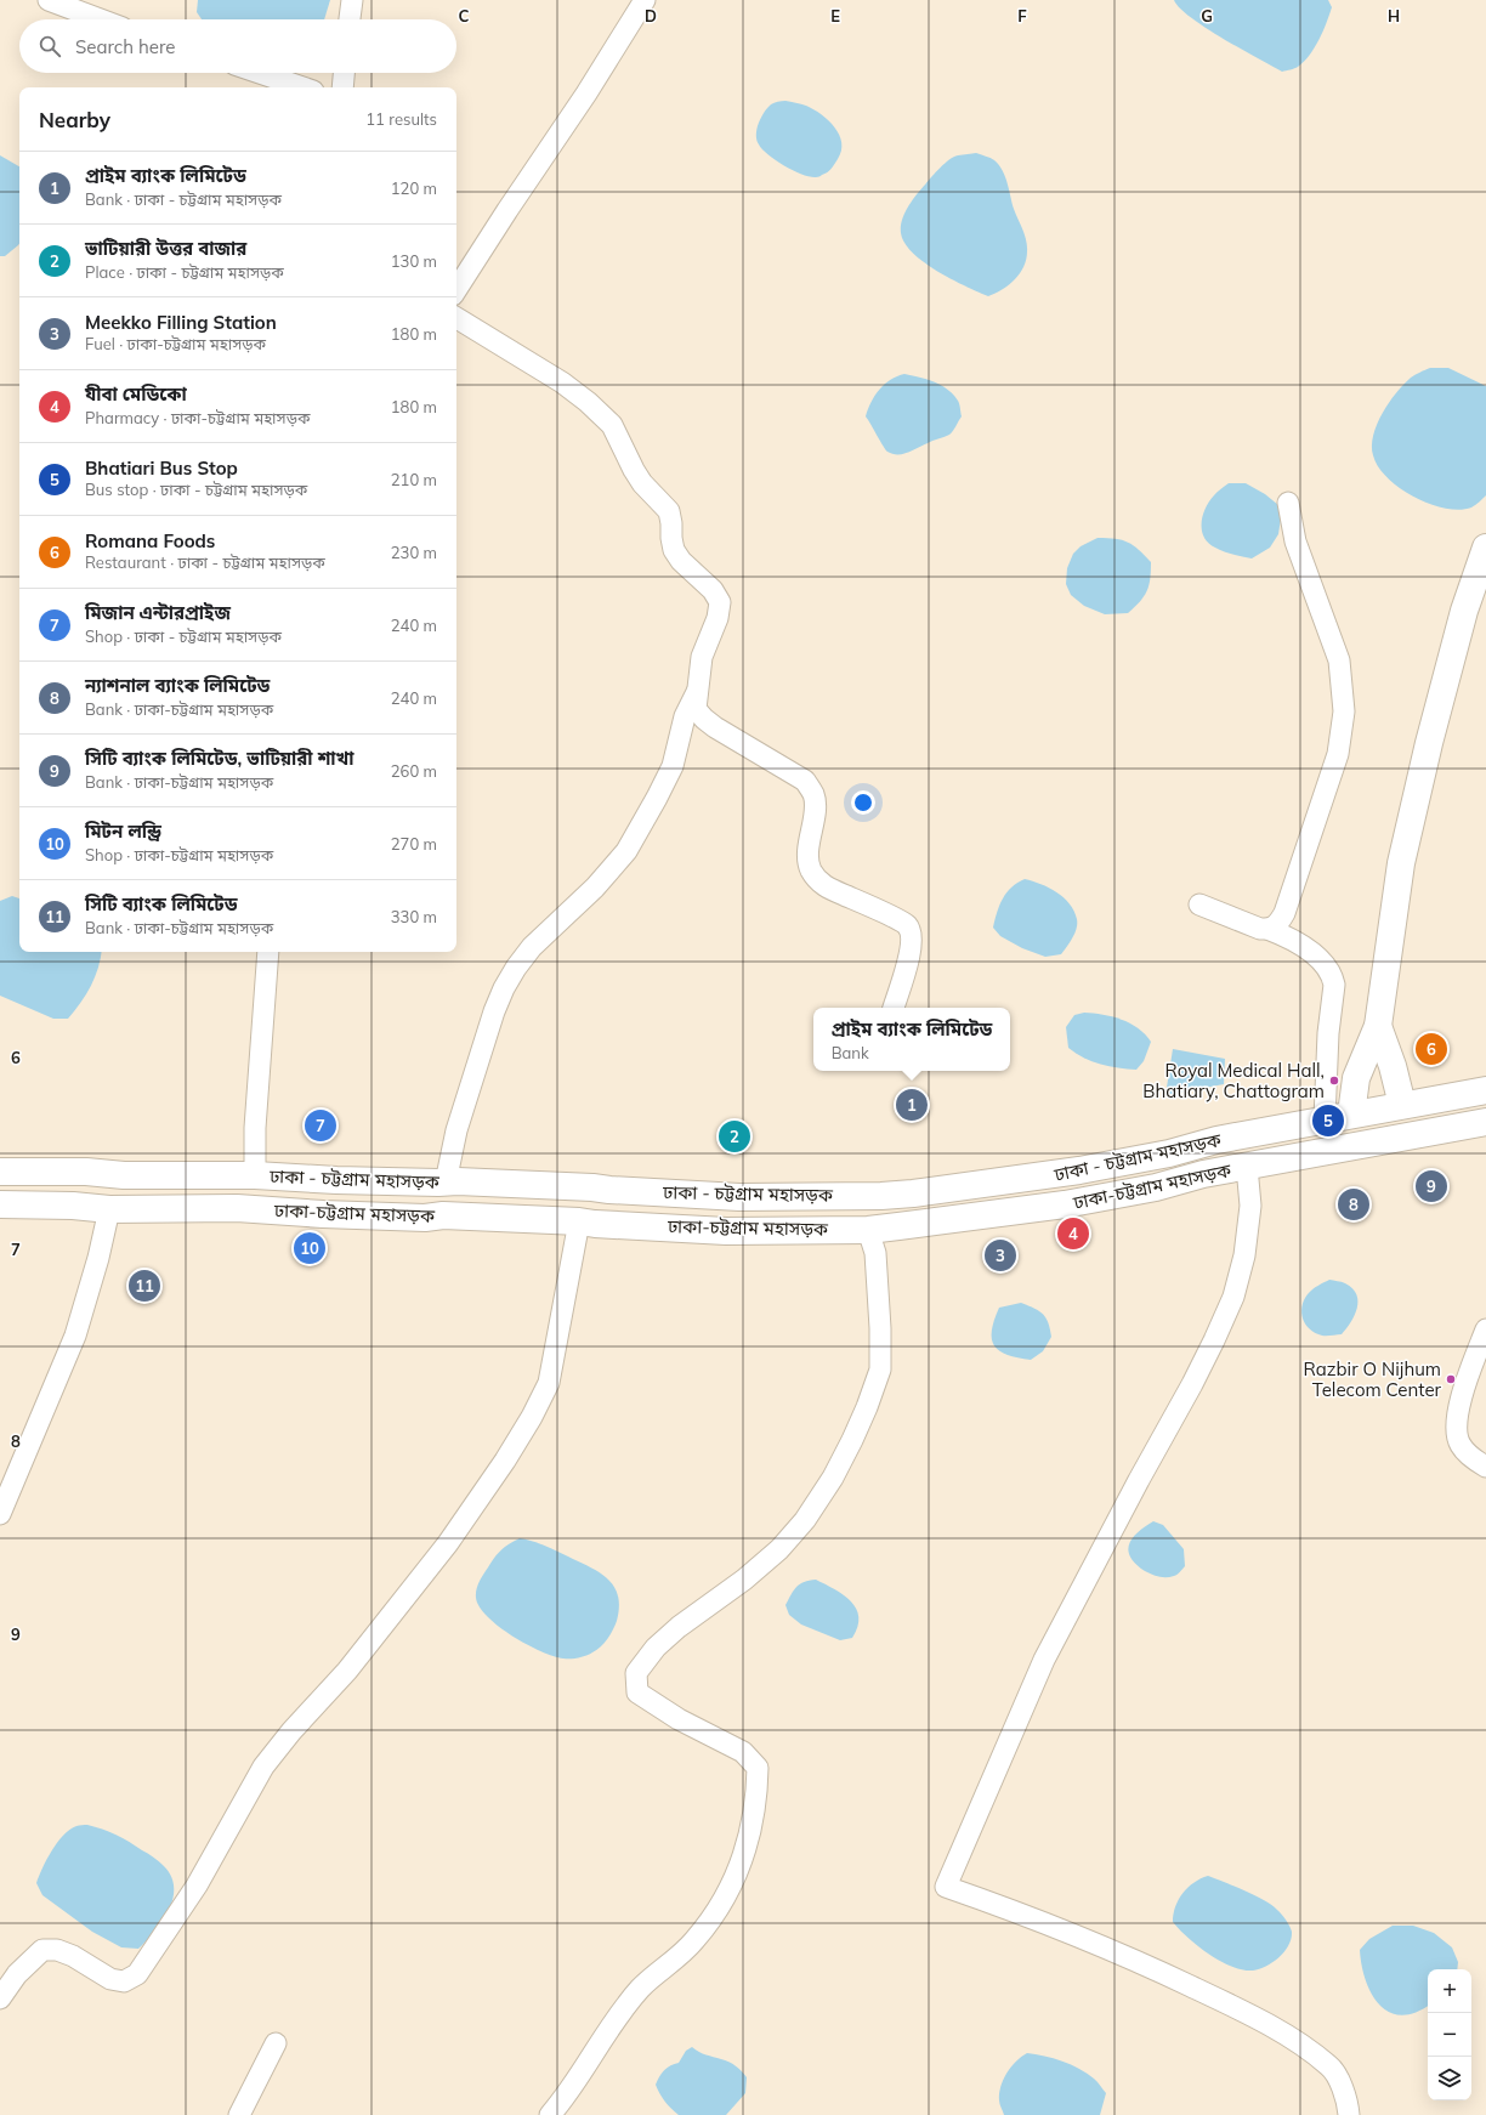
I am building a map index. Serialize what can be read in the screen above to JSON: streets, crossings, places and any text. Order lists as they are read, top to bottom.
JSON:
{
  "streets": {
    "main road": ["ঢাকা - চট্টগ্রাম মহাসড়ক", "ঢাকা-চট্টগ্রাম মহাসড়ক"]
  },
  "places": ["Royal Medical Hall, Bhatiary, Chattogram", "Razbir O Nijhum Telecom Center"],
  "page": {
    "search": "Search here",
    "heading": ["Nearby", "11 results"],
    "list": [
      {
        "mark": "1",
        "name": "প্রাইম ব্যাংক লিমিটেড",
        "note": "Bank · ঢাকা - চট্টগ্রাম মহাসড়ক",
        "value": "120 m"
      },
      {
        "mark": "2",
        "name": "ভাটিয়ারী উত্তর বাজার",
        "note": "Place · ঢাকা - চট্টগ্রাম মহাসড়ক",
        "value": "130 m"
      },
      {
        "mark": "3",
        "name": "Meekko Filling Station",
        "note": "Fuel · ঢাকা-চট্টগ্রাম মহাসড়ক",
        "value": "180 m"
      },
      {
        "mark": "4",
        "name": "যীবা মেডিকো",
        "note": "Pharmacy · ঢাকা-চট্টগ্রাম মহাসড়ক",
        "value": "180 m"
      },
      {
        "mark": "5",
        "name": "Bhatiari Bus Stop",
        "note": "Bus stop · ঢাকা - চট্টগ্রাম মহাসড়ক",
        "value": "210 m"
      },
      {
        "mark": "6",
        "name": "Romana Foods",
        "note": "Restaurant · ঢাকা - চট্টগ্রাম মহাসড়ক",
        "value": "230 m"
      },
      {
        "mark": "7",
        "name": "মিজান এন্টারপ্রাইজ",
        "note": "Shop · ঢাকা - চট্টগ্রাম মহাসড়ক",
        "value": "240 m"
      },
      {
        "mark": "8",
        "name": "ন্যাশনাল ব্যাংক লিমিটেড",
        "note": "Bank · ঢাকা-চট্টগ্রাম মহাসড়ক",
        "value": "240 m"
      },
      {
        "mark": "9",
        "name": "সিটি ব্যাংক লিমিটেড, ভাটিয়ারী শাখা",
        "note": "Bank · ঢাকা-চট্টগ্রাম মহাসড়ক",
        "value": "260 m"
      },
      {
        "mark": "10",
        "name": "মিটন লন্ড্রি",
        "note": "Shop · ঢাকা-চট্টগ্রাম মহাসড়ক",
        "value": "270 m"
      },
      {
        "mark": "11",
        "name": "সিটি ব্যাংক লিমিটেড",
        "note": "Bank · ঢাকা-চট্টগ্রাম মহাসড়ক",
        "value": "330 m"
      }
    ],
    "popup": ["প্রাইম ব্যাংক লিমিটেড", "Bank"],
    "pins": [
      "6",
      "1",
      "5",
      "7",
      "2",
      "9",
      "8",
      "4",
      "10",
      "3",
      "11"
    ],
    "map_buttons": ["+", "−"]
  },
  "grid": {
    "columns": [
      "C",
      "D",
      "E",
      "F",
      "G",
      "H"
    ],
    "rows": [
      "6",
      "7",
      "8",
      "9"
    ]
  }
}
